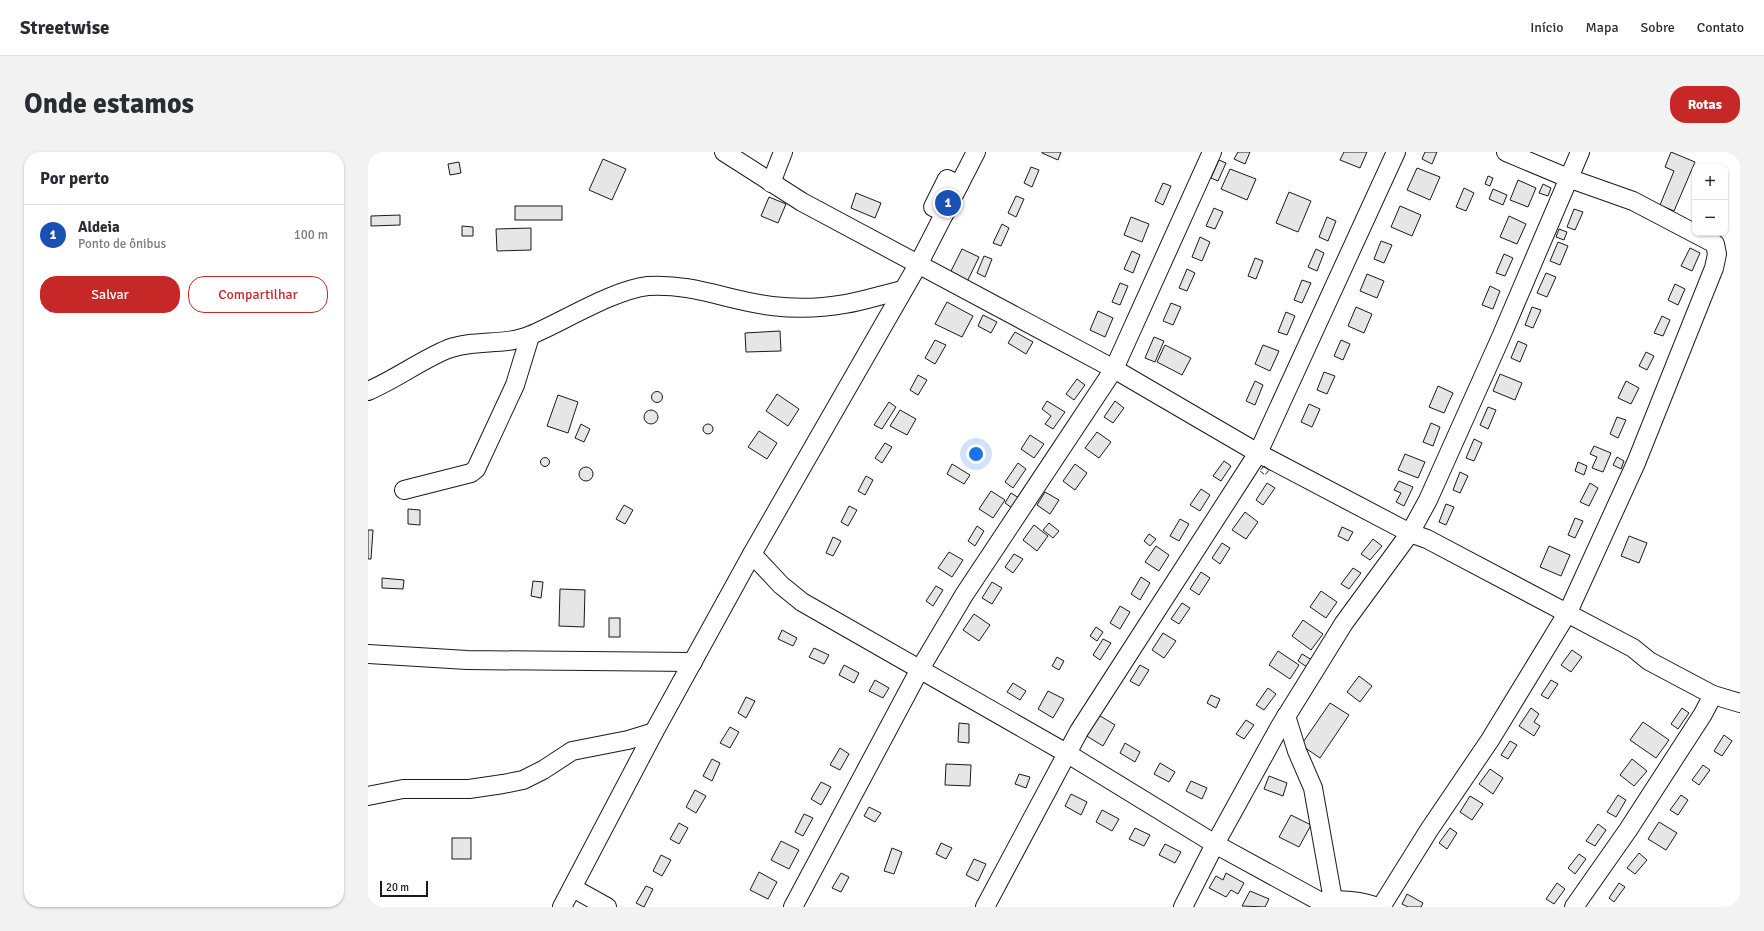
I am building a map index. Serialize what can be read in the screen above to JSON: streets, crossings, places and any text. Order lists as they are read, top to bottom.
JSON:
{
  "scale_bar": "20 m",
  "page": {
    "header": "Streetwise",
    "nav": [
      "Início",
      "Mapa",
      "Sobre",
      "Contato"
    ],
    "buttons": [
      "Rotas",
      ["Salvar", "Compartilhar"]
    ],
    "title": "Onde estamos",
    "heading": "Por perto",
    "map_buttons": ["+", "−"],
    "pins": "1",
    "list": [
      {
        "mark": "1",
        "name": "Aldeia",
        "note": "Ponto de ônibus",
        "value": "100 m"
      }
    ],
    "scale": "20 m"
  }
}
